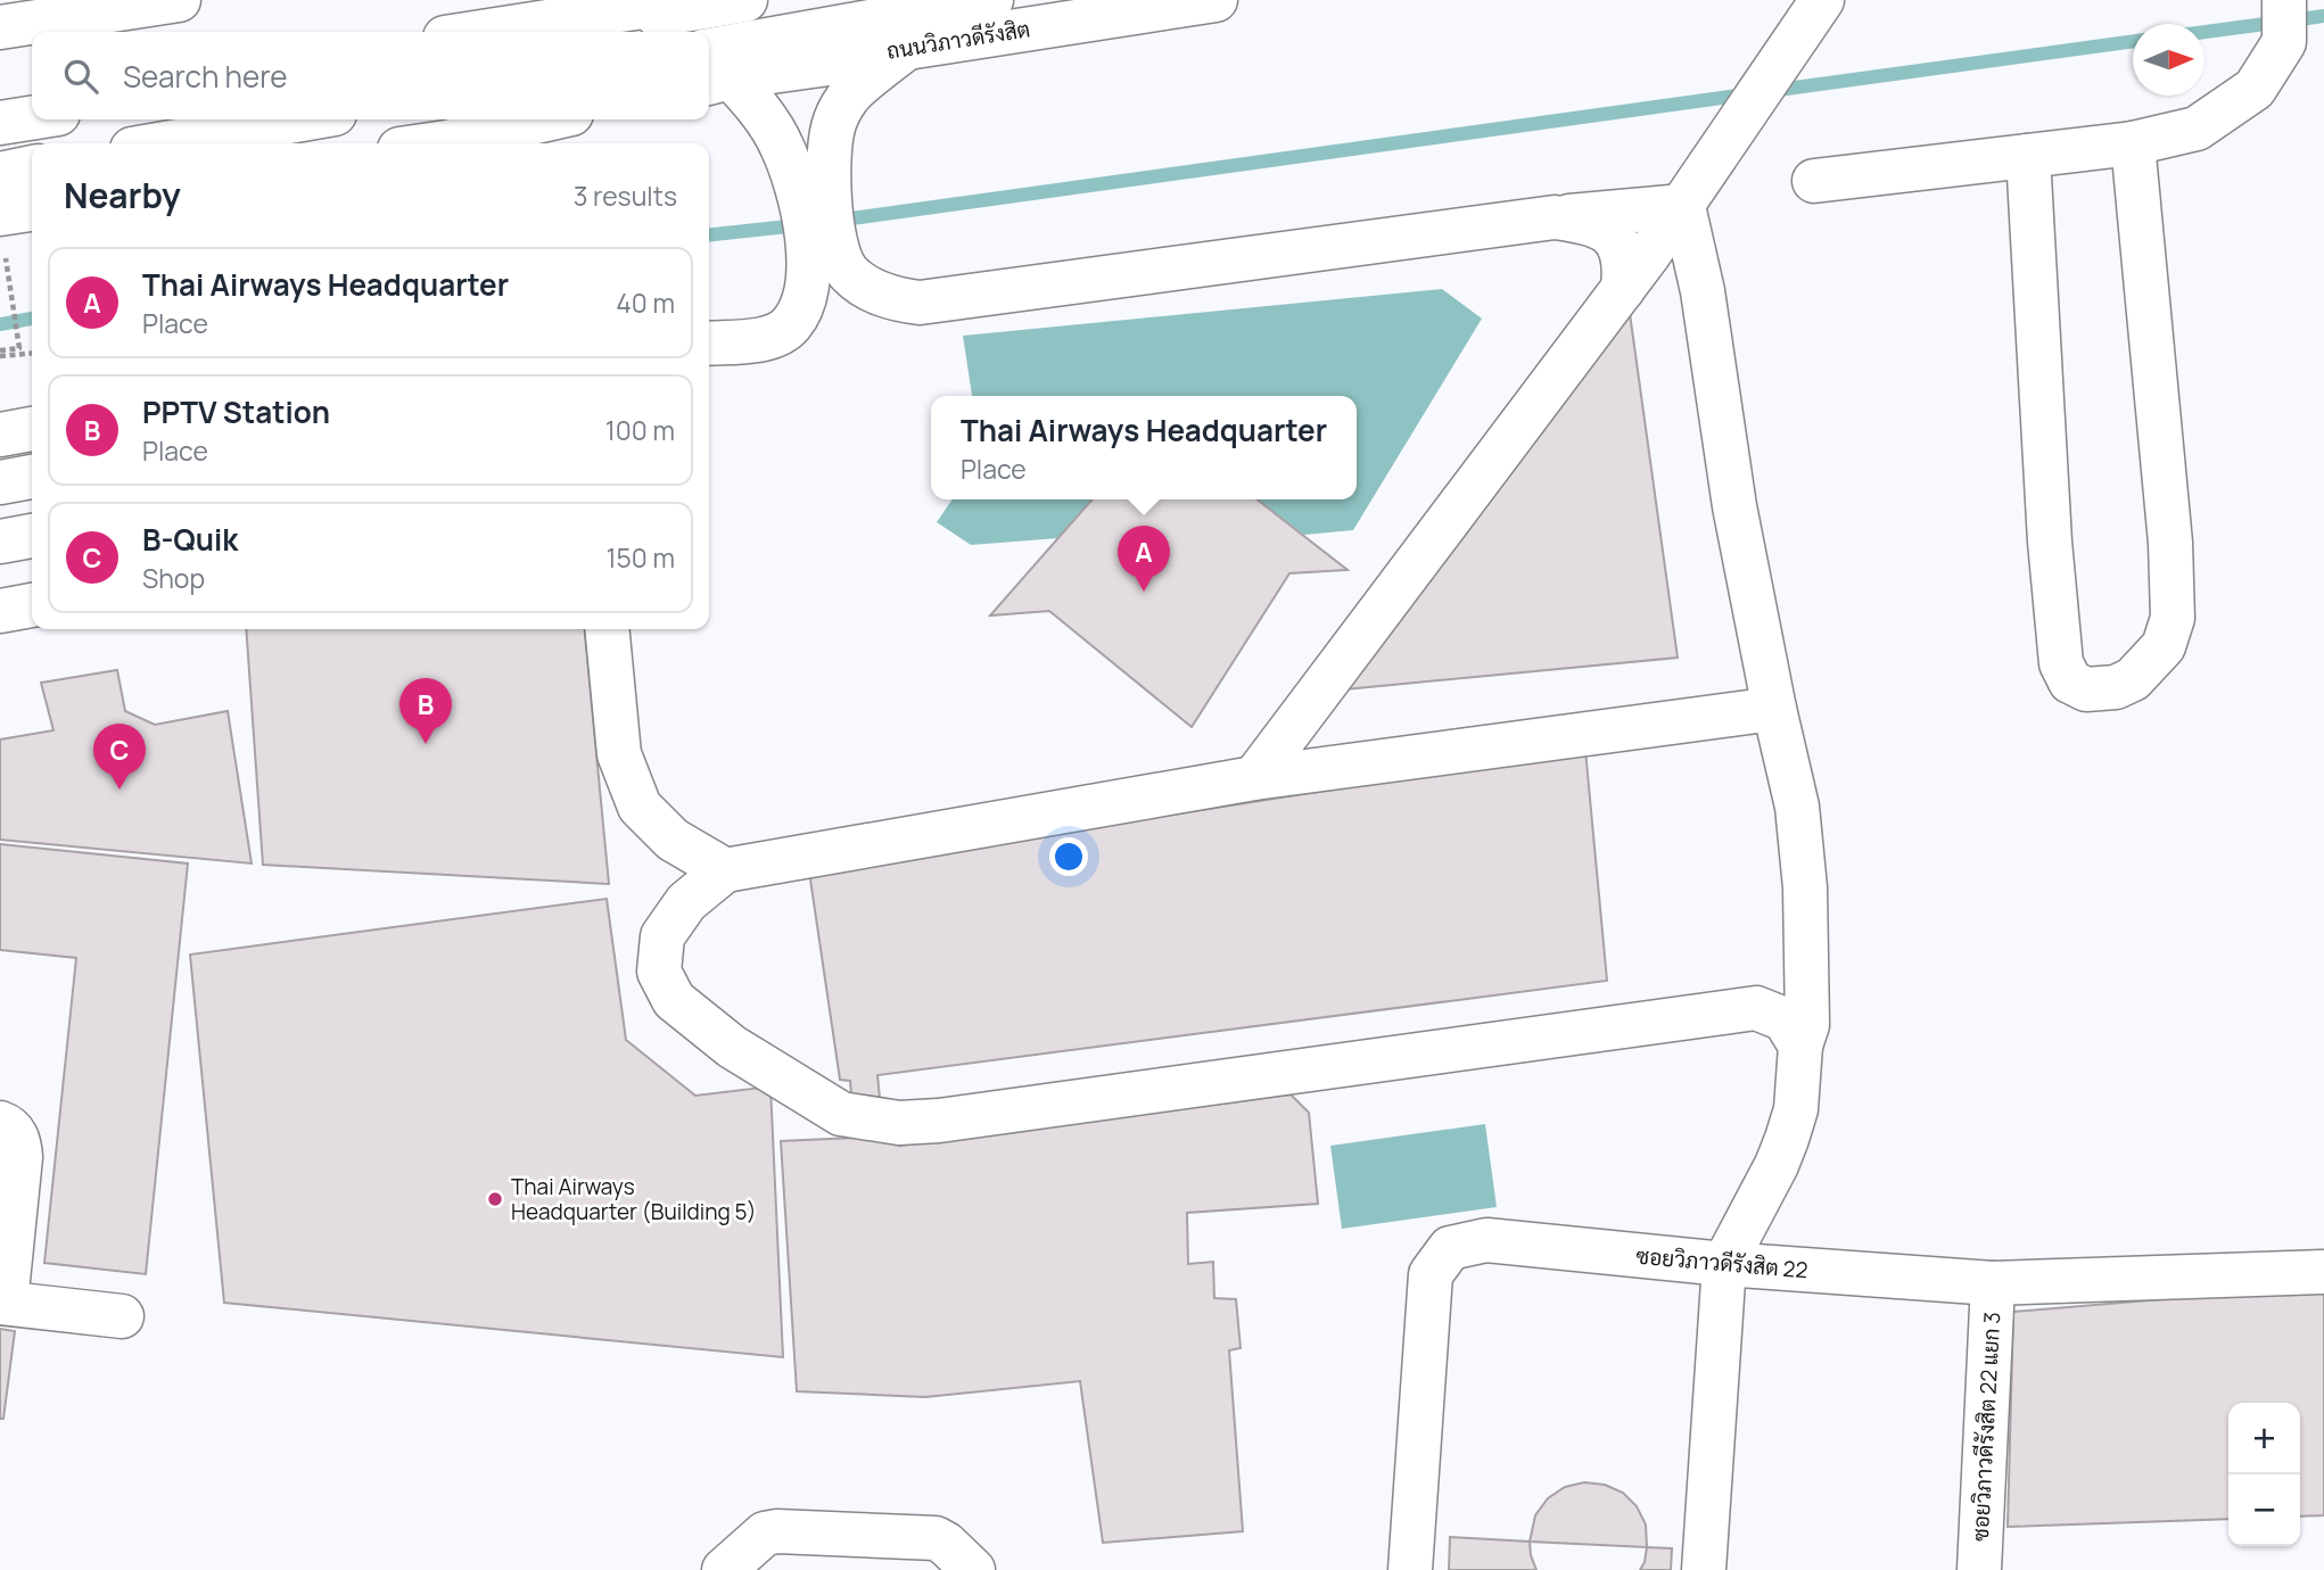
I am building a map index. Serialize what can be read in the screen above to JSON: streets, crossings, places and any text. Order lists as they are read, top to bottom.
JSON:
{
  "streets": {
    "main road": ["ถนนวิภาวดีรังสิต", "ซอยวิภาวดีรังสิต 22", "ซอยวิภาวดีรังสิต 22 แยก 3"]
  },
  "crossings": [
    ["ซอยวิภาวดีรังสิต 22", "ซอยวิภาวดีรังสิต 22 แยก 3"]
  ],
  "places": ["Thai Airways Headquarter (Building 5)"],
  "north": "right",
  "page": {
    "search": "Search here",
    "heading": ["Nearby", "3 results"],
    "list": [
      {
        "mark": "A",
        "name": "Thai Airways Headquarter",
        "note": "Place",
        "value": "40 m"
      },
      {
        "mark": "B",
        "name": "PPTV Station",
        "note": "Place",
        "value": "100 m"
      },
      {
        "mark": "C",
        "name": "B-Quik",
        "note": "Shop",
        "value": "150 m"
      }
    ],
    "popup": ["Thai Airways Headquarter", "Place"],
    "pins": ["A", "B", "C"],
    "map_buttons": ["+", "−"]
  }
}
